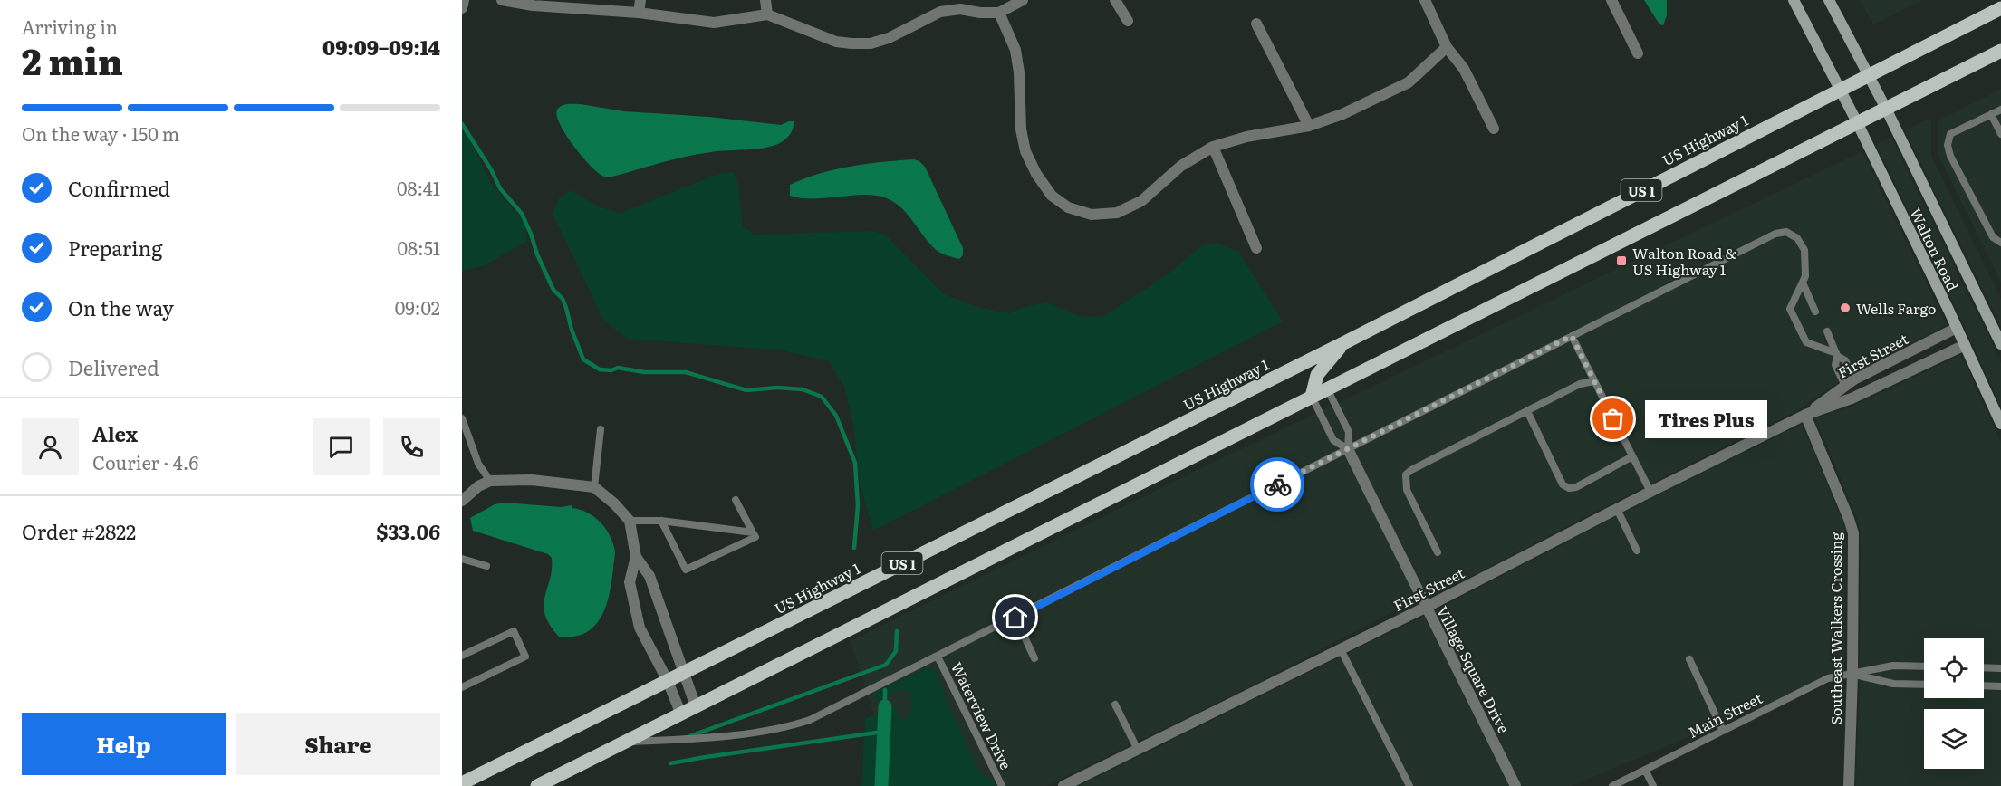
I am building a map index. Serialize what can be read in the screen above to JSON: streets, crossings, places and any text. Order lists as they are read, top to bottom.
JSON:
{
  "streets": {
    "main road": ["US Highway 1", "US 1", "Walton Road"],
    "street": ["First Street", "Southeast Walkers Crossing", "Village Square Drive"],
    "lane": ["Main Street", "Waterview Drive"]
  },
  "crossings": [
    ["US Highway 1", "Walton Road"],
    ["US 1", "Walton Road"],
    ["US 1", "Village Square Drive"],
    ["Walton Road", "First Street"],
    ["First Street", "Southeast Walkers Crossing"],
    ["First Street", "Village Square Drive"],
    ["Southeast Walkers Crossing", "Main Street"]
  ],
  "places": {
    "transit": ["Walton Road & US Highway 1"],
    "other": ["Wells Fargo", "Tires Plus"]
  },
  "page": {
    "heading": ["2 min", "Arriving in", "09:09–09:14"],
    "panel": [
      "Alex",
      "Courier · 4.6",
      "Order #2822",
      "$33.06"
    ],
    "bar": "On the way · 150 m",
    "list": [
      ["Confirmed", "08:41"],
      ["Preparing", "08:51"],
      ["On the way", "09:02"],
      "Delivered"
    ],
    "bubble": "Tires Plus",
    "buttons": ["Help", "Share"]
  }
}
